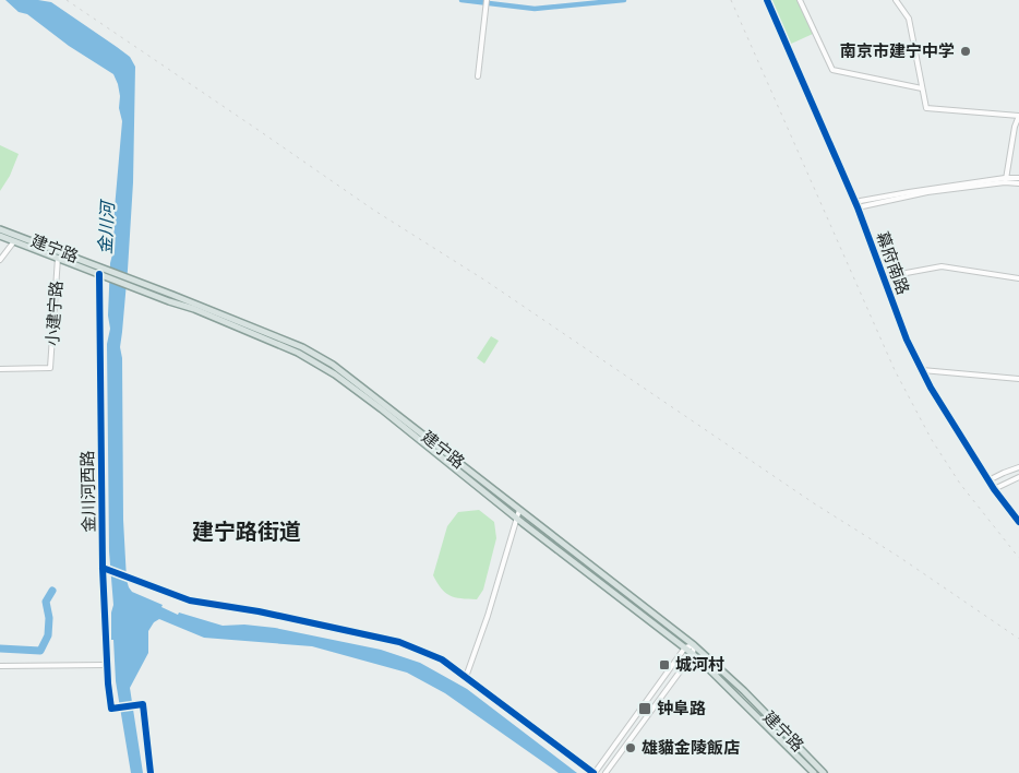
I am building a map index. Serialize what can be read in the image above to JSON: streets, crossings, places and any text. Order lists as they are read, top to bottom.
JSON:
{
  "streets": {
    "main road": ["建宁路"],
    "street": ["幕府南路", "小建宁路", "金川河西路"]
  },
  "crossings": [
    ["建宁路", "小建宁路"],
    ["建宁路", "金川河西路"]
  ],
  "districts": ["建宁路街道"],
  "water": ["金川河"],
  "places": {
    "other": ["南京市建宁中学", "雄貓金陵飯店"],
    "transit": ["城河村", "钟阜路"]
  }
}
